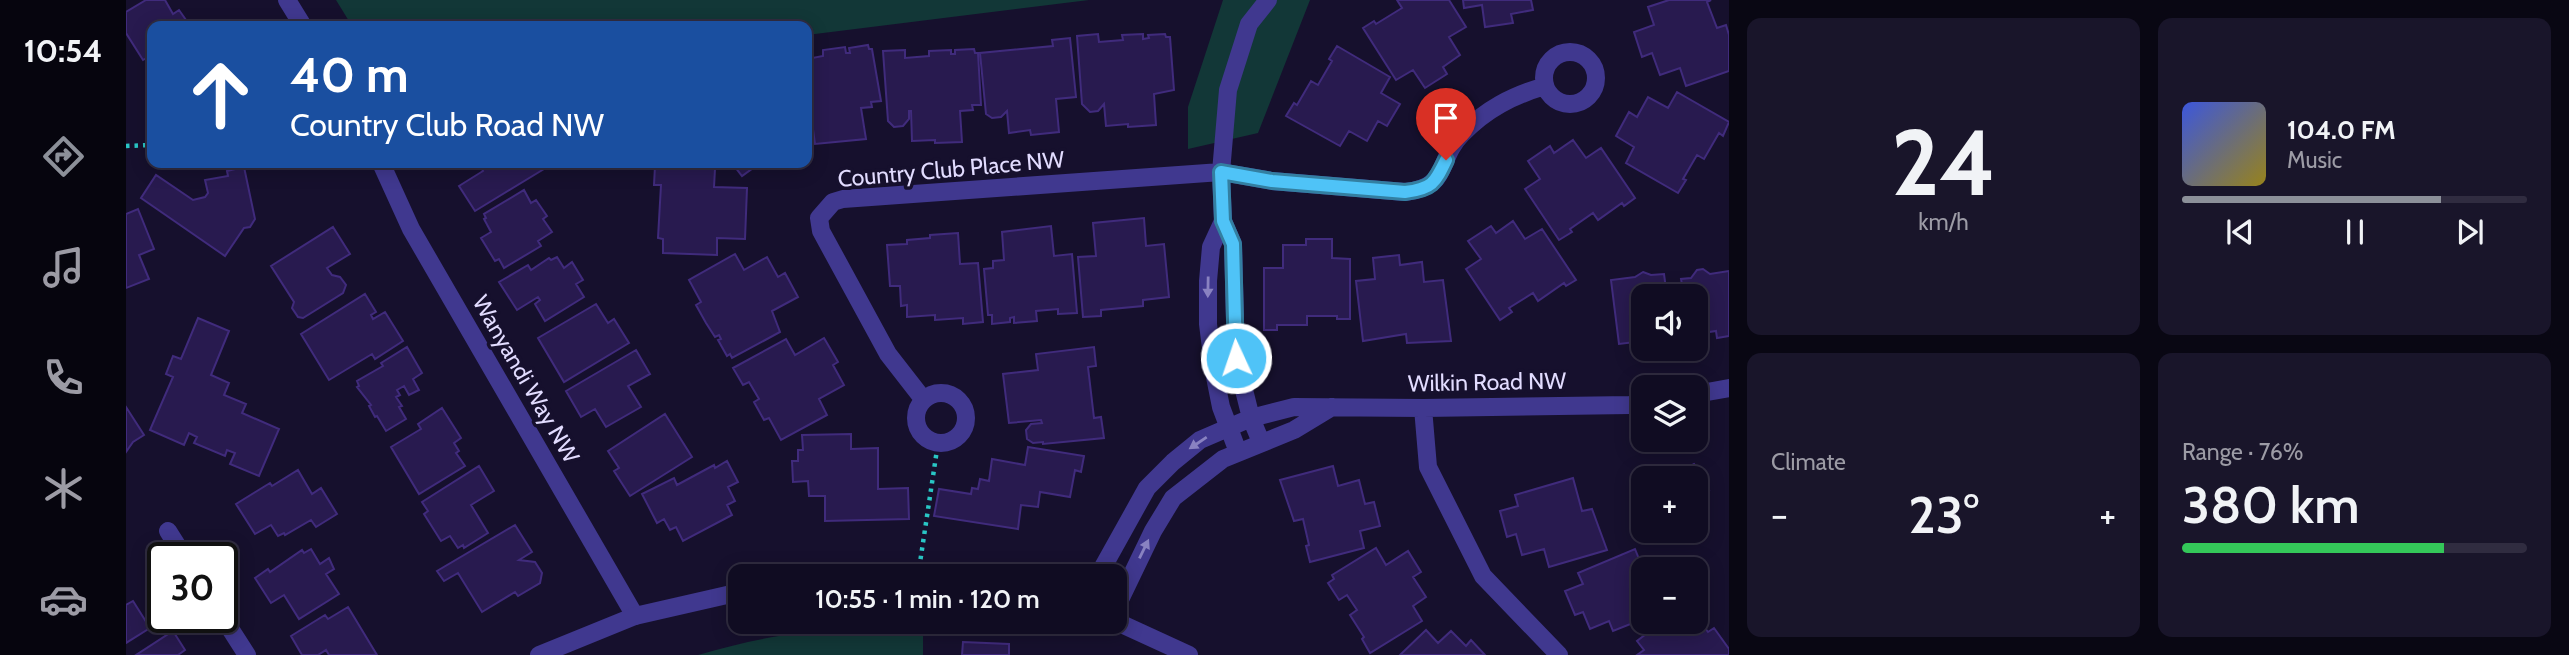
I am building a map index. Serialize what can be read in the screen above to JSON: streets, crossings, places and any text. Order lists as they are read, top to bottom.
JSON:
{
  "streets": {
    "street": ["Country Club Place NW", "Wanyandi Way NW", "Wilkin Road NW"]
  },
  "page": {
    "tabs": "10:54",
    "tile": [
      ["24", "km/h"],
      "Climate",
      ["Range · 76%", "380 km"]
    ],
    "turn": ["40 m", "Country Club Road NW"],
    "song": ["104.0 FM", "Music"],
    "map_buttons": ["+", "−"],
    "heat": ["−", "23°", "+"],
    "limit": "30",
    "trip": "10:55 · 1 min · 120 m"
  }
}
